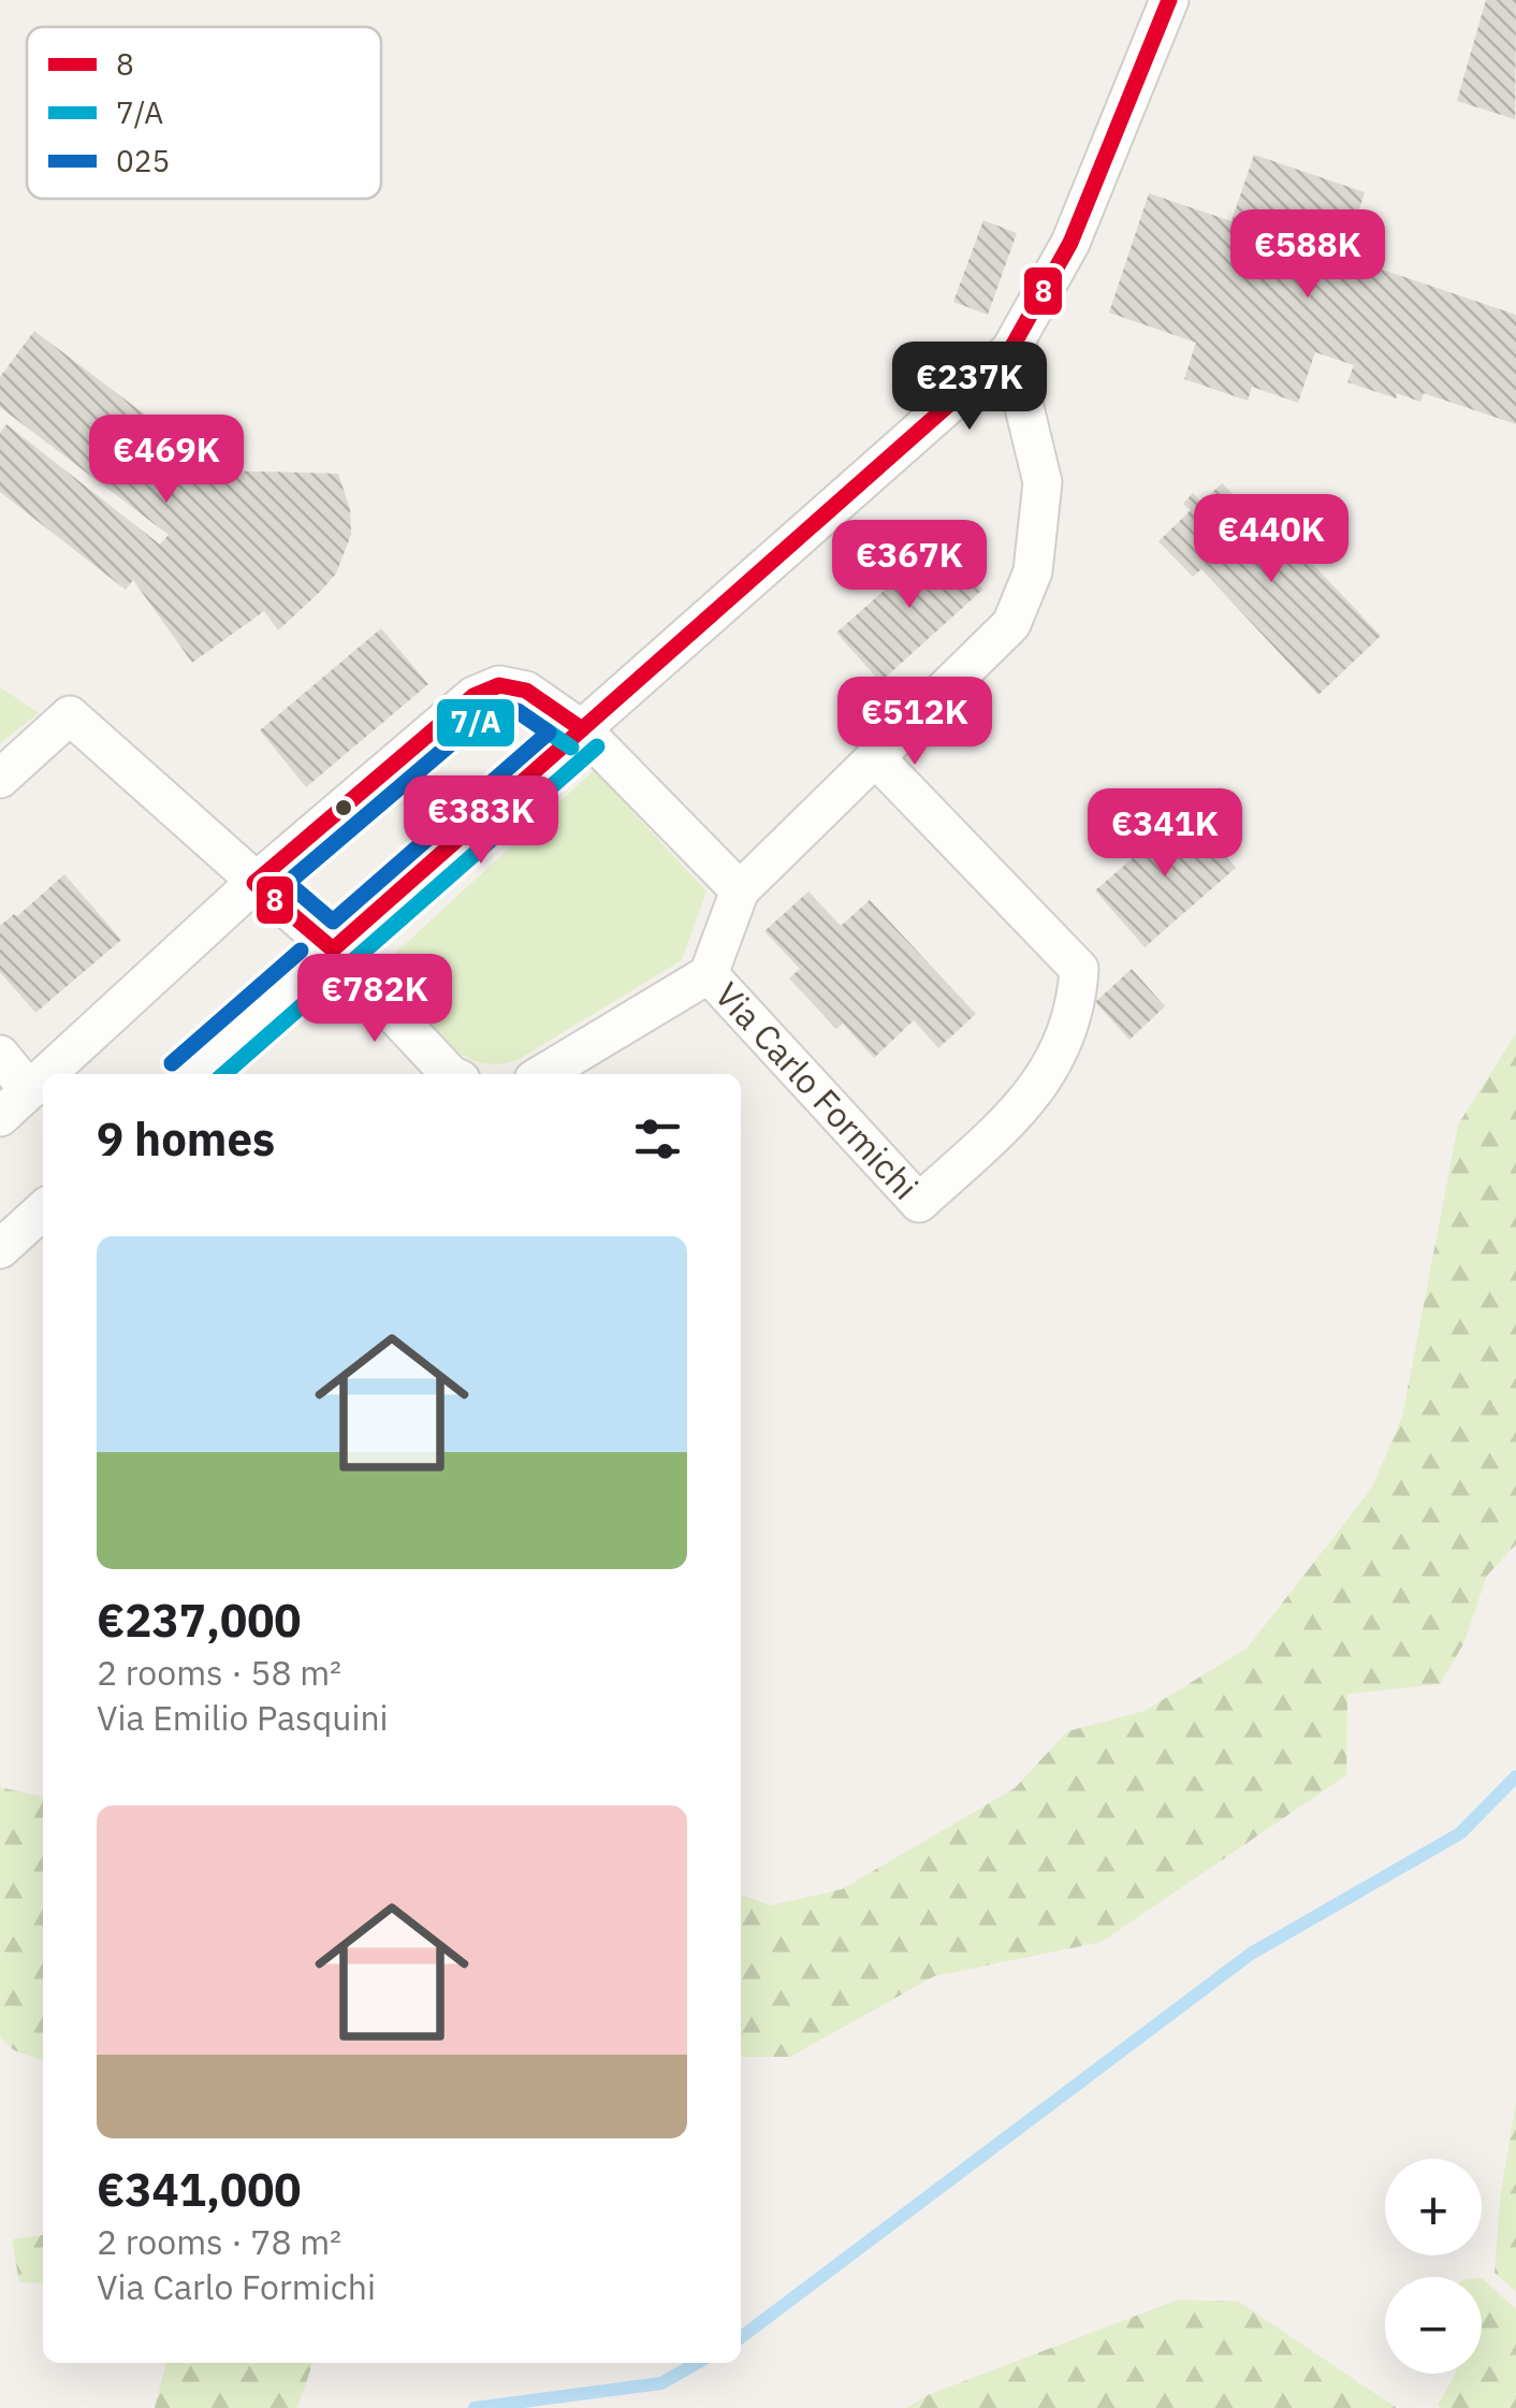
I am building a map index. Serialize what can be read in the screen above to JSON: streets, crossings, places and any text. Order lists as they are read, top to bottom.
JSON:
{
  "streets": {
    "street": ["Via Carlo Formichi"]
  },
  "lines": ["transit line 8", "transit line 7/A", "transit line 025"],
  "legend": ["8", "7/A", "025"],
  "page": {
    "price": [
      "€588K",
      "€237K",
      "€469K",
      "€440K",
      "€367K",
      "€512K",
      "€383K",
      "€341K",
      "€782K"
    ],
    "heading": "9 homes",
    "list": [
      {
        "name": "€237,000",
        "note": "2 rooms · 58 m² · Via Emilio Pasquini"
      },
      {
        "name": "€341,000",
        "note": "2 rooms · 78 m² · Via Carlo Formichi"
      }
    ],
    "map_buttons": ["+", "−"]
  }
}
